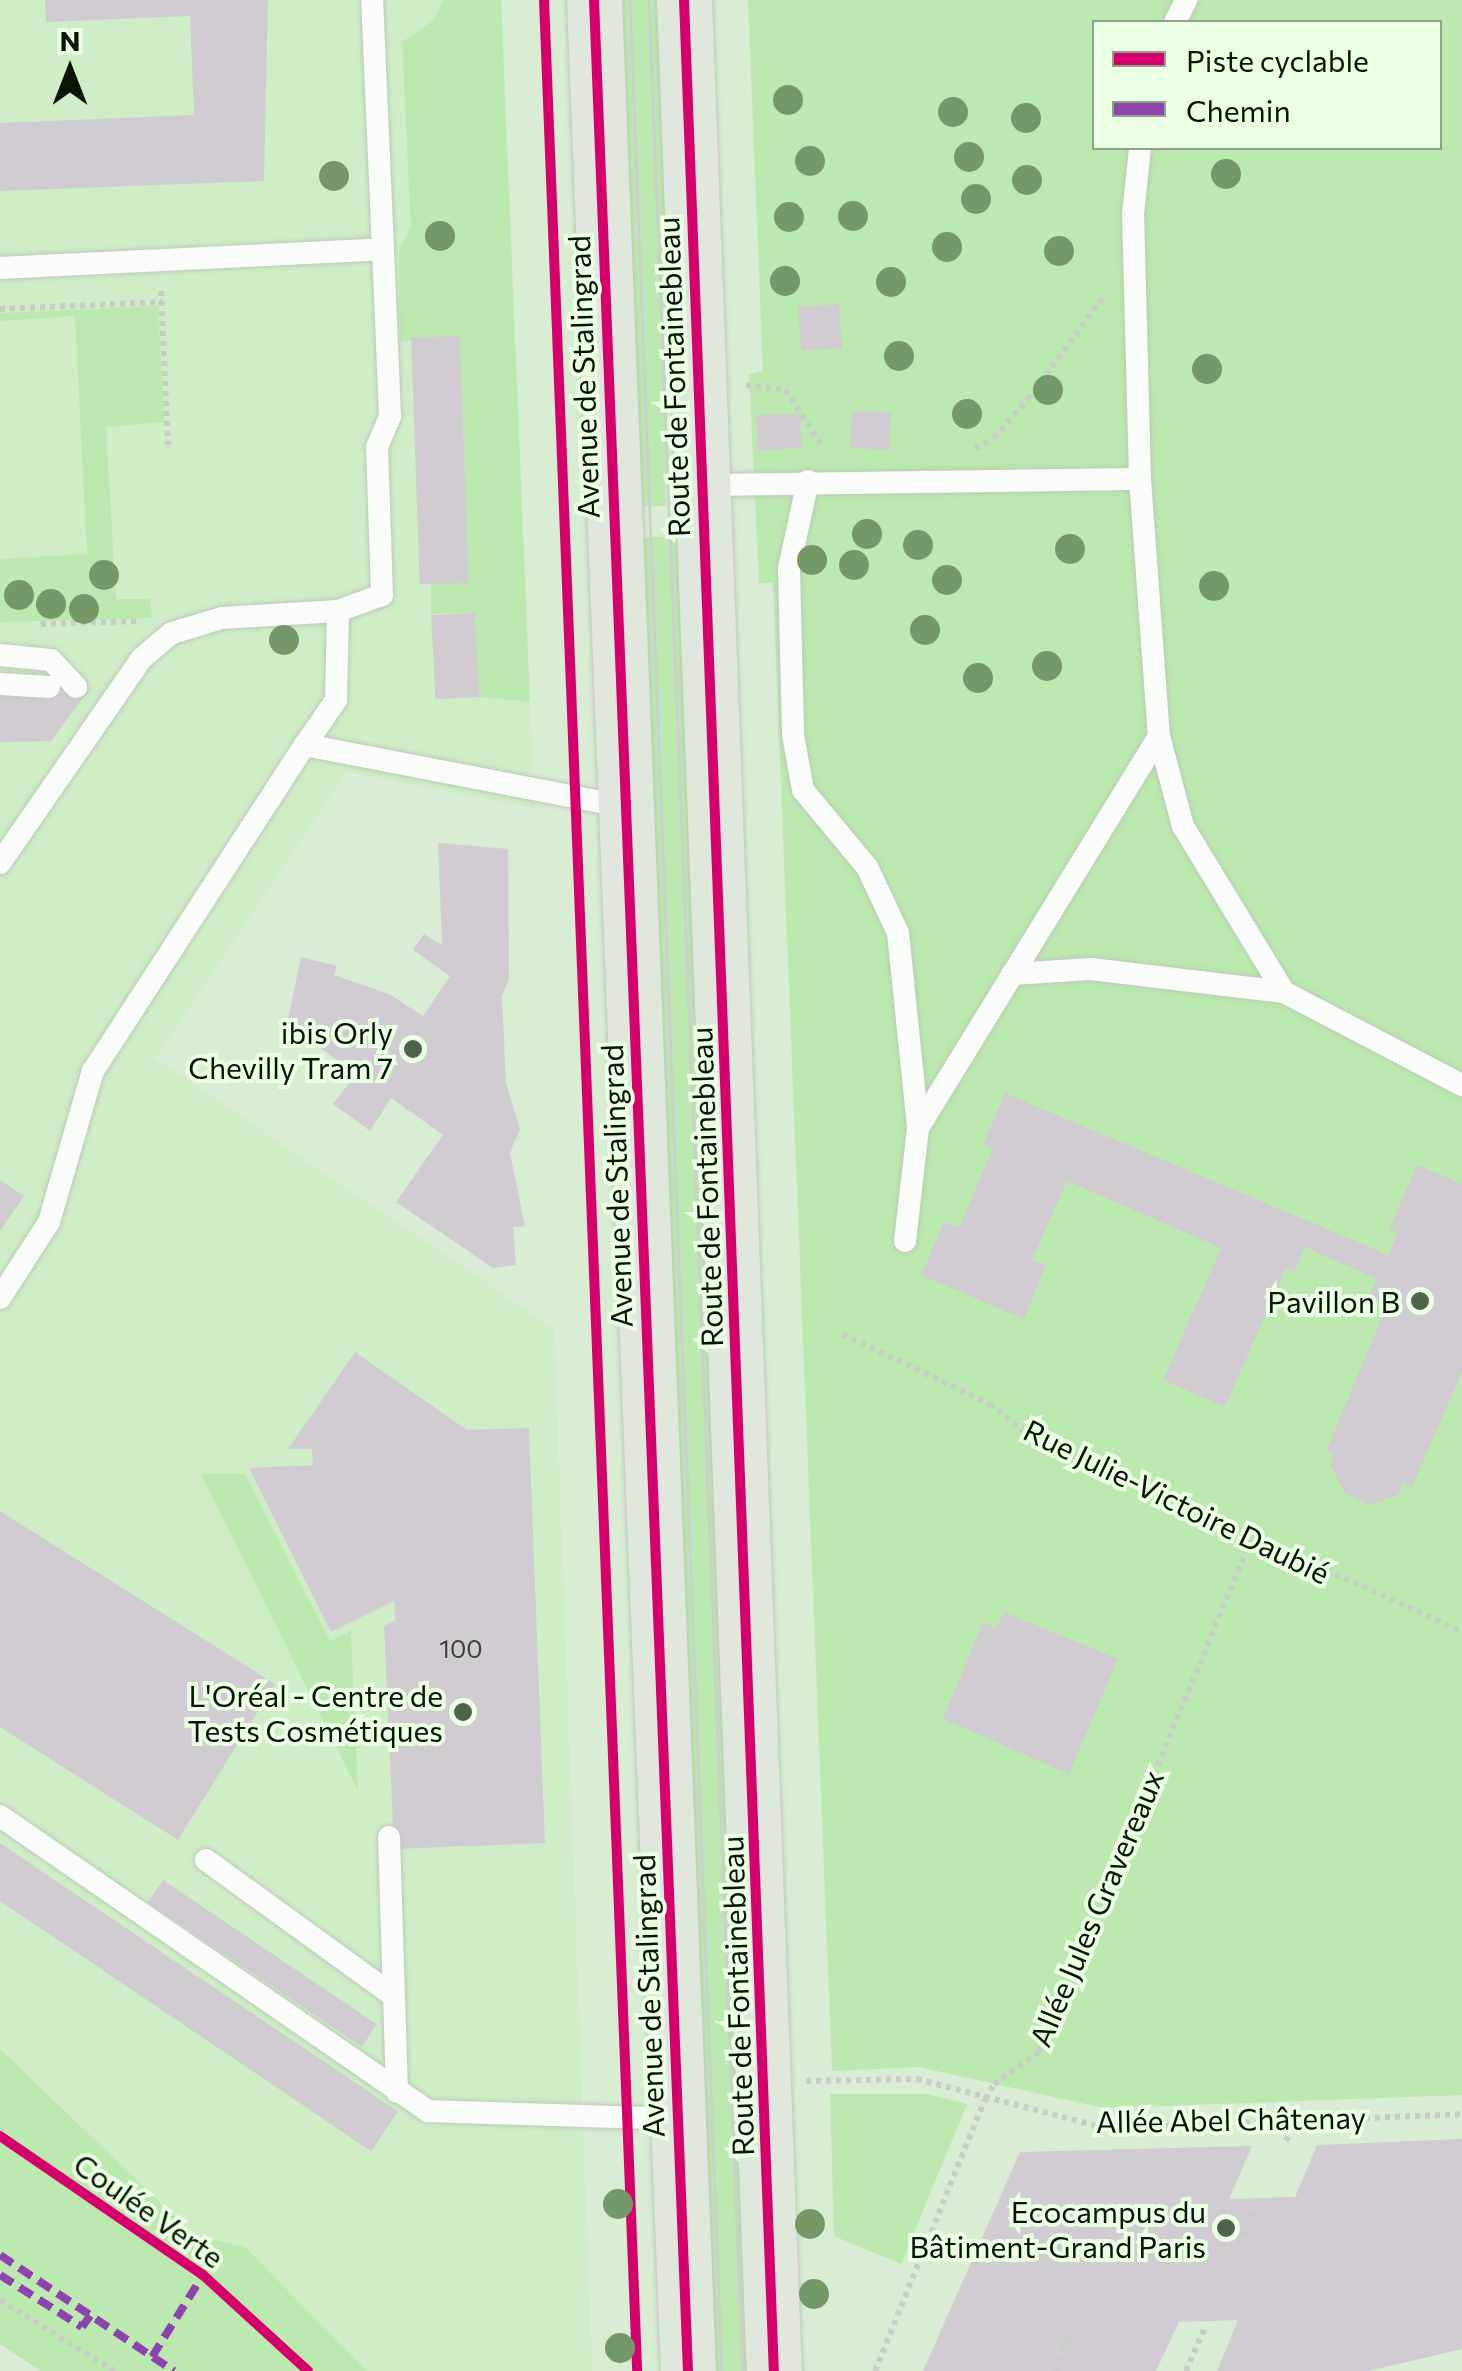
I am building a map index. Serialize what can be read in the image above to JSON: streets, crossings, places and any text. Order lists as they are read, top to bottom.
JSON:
{
  "streets": {
    "main road": ["Avenue de Stalingrad", "Route de Fontainebleau"],
    "path": ["Rue Julie-Victoire Daubié", "Allée Jules Gravereaux", "Allée Abel Châtenay"],
    "cycle path": ["Coulée Verte"]
  },
  "crossings": [
    ["Route de Fontainebleau", "Allée Abel Châtenay"],
    ["Rue Julie-Victoire Daubié", "Allée Jules Gravereaux"],
    ["Allée Jules Gravereaux", "Allée Abel Châtenay"]
  ],
  "places": [
    "ibis Orly Chevilly Tram 7",
    "Pavillon B",
    "L'Oréal - Centre de Tests Cosmétiques",
    "Ecocampus du Bâtiment-Grand Paris"
  ],
  "house_numbers": ["100"],
  "legend": ["Piste cyclable", "Chemin"],
  "north": "top"
}
